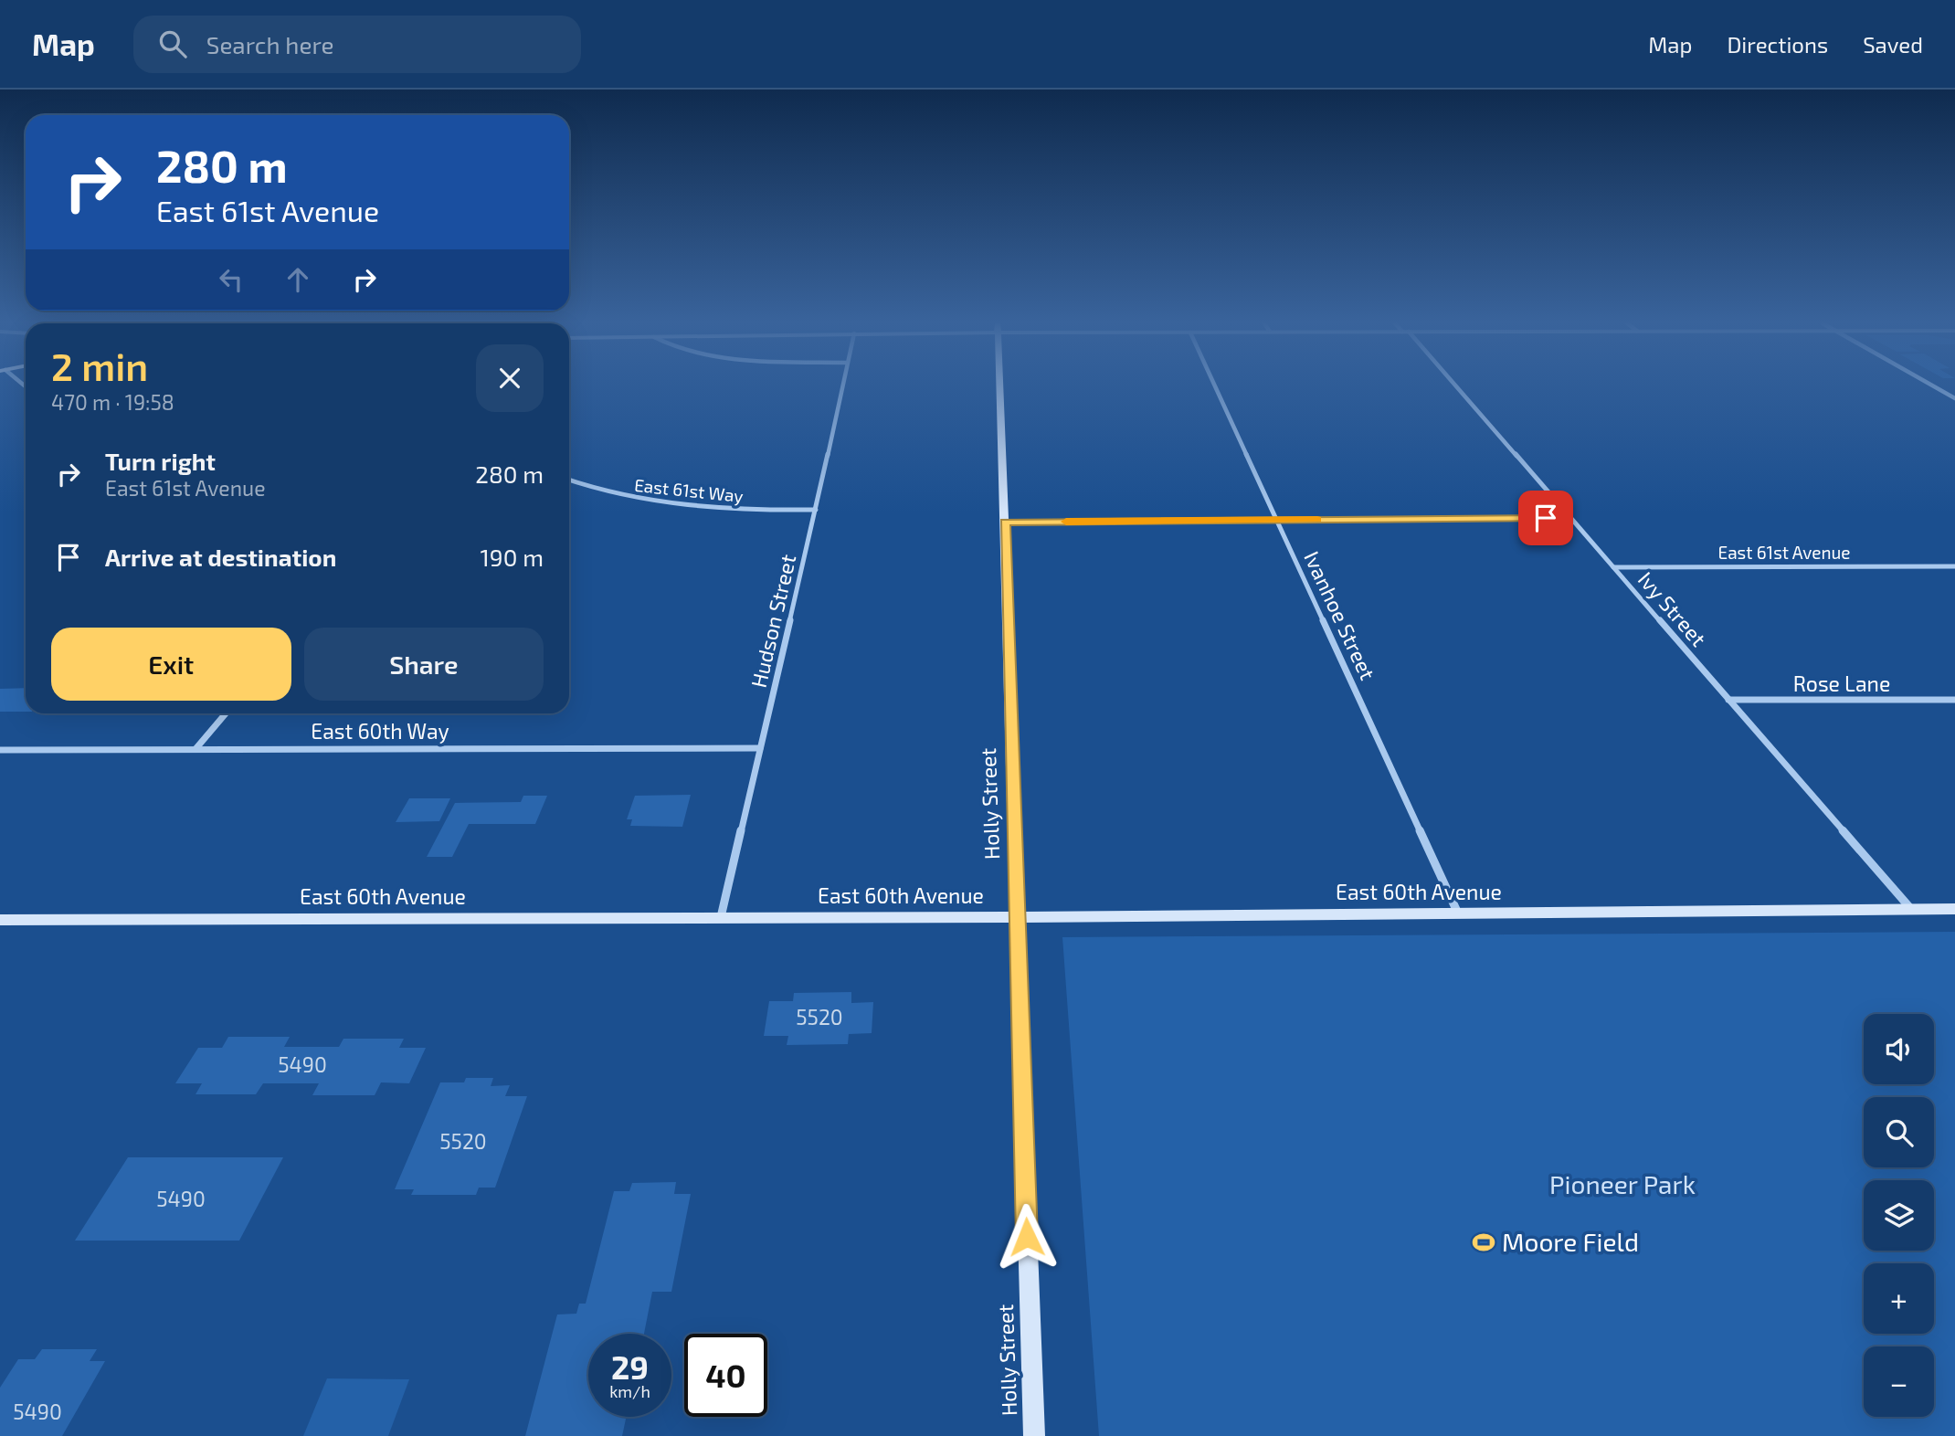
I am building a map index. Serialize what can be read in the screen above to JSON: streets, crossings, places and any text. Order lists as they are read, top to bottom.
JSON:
{
  "streets": {
    "street": [
      "East 61st Way",
      "East 61st Avenue",
      "Ivy Street",
      "Ivanhoe Street",
      "Hudson Street",
      "Rose Lane",
      "East 60th Way",
      "Holly Street",
      "East 60th Avenue"
    ]
  },
  "crossings": [
    ["East 61st Way", "Hudson Street"],
    ["East 61st Avenue", "Ivy Street"],
    ["Ivy Street", "Rose Lane"],
    ["Ivy Street", "East 60th Avenue"],
    ["Ivanhoe Street", "East 60th Avenue"],
    ["Hudson Street", "East 60th Way"],
    ["Hudson Street", "East 60th Avenue"],
    ["Holly Street", "East 60th Avenue"]
  ],
  "parks": ["Pioneer Park"],
  "places": {
    "sports": ["Moore Field"]
  },
  "house_numbers": [
    "5520",
    "5490",
    "5520",
    "5490",
    "5490"
  ],
  "page": {
    "header": "Map",
    "search": "Search here",
    "nav": ["Map", "Directions", "Saved"],
    "turn": ["280 m", "East 61st Avenue"],
    "heading": ["2 min", "470 m · 19:58"],
    "list": [
      {
        "name": "Turn right",
        "note": "East 61st Avenue",
        "value": "280 m"
      },
      {
        "name": "Arrive at destination",
        "value": "190 m"
      }
    ],
    "buttons": ["Exit", "Share"],
    "map_buttons": ["+", "−"],
    "speed": "29 km/h",
    "limit": "40"
  }
}
